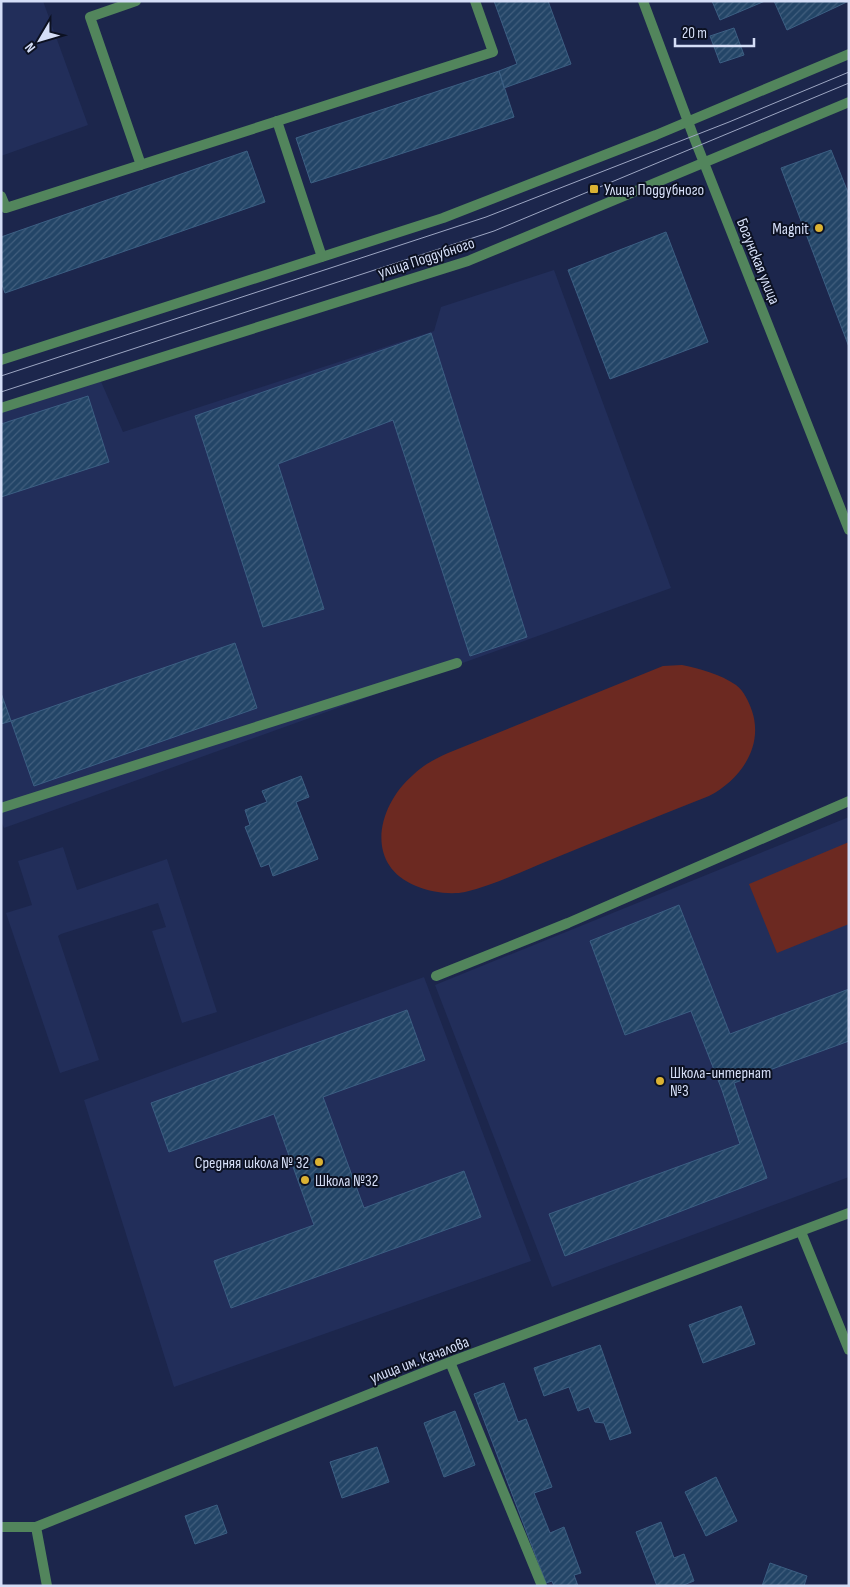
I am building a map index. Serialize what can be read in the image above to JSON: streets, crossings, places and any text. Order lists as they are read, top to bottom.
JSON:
{
  "streets": {
    "street": ["улица Поддубного", "Богунская улица", "улица им. Качалова"]
  },
  "crossings": [
    ["улица Поддубного", "Богунская улица"]
  ],
  "places": {
    "transit": ["Улица Поддубного"],
    "other": [
      "Magnit",
      "Школа-интернат №3",
      "Средняя школа № 32",
      "Школа №32"
    ]
  },
  "scale_bar": "20 m",
  "north": "bottom left"
}
